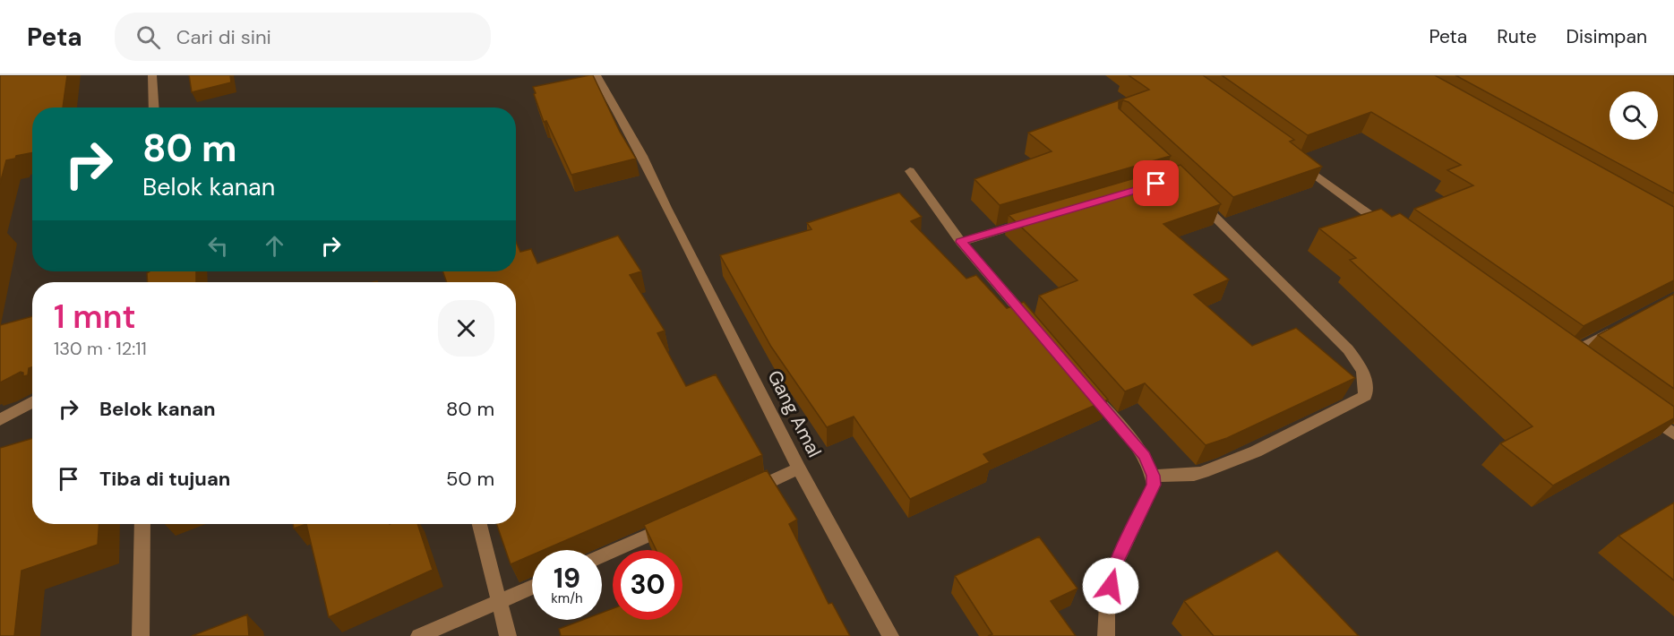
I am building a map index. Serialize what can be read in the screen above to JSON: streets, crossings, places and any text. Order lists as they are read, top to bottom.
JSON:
{
  "streets": {
    "street": ["Gang Amal"]
  },
  "page": {
    "header": "Peta",
    "search": "Cari di sini",
    "nav": ["Peta", "Rute", "Disimpan"],
    "turn": ["80 m", "Belok kanan"],
    "heading": ["1 mnt", "130 m · 12:11"],
    "list": [
      {
        "name": "Belok kanan",
        "value": "80 m"
      },
      {
        "name": "Tiba di tujuan",
        "value": "50 m"
      }
    ],
    "speed": "19 km/h",
    "limit": "30"
  }
}
